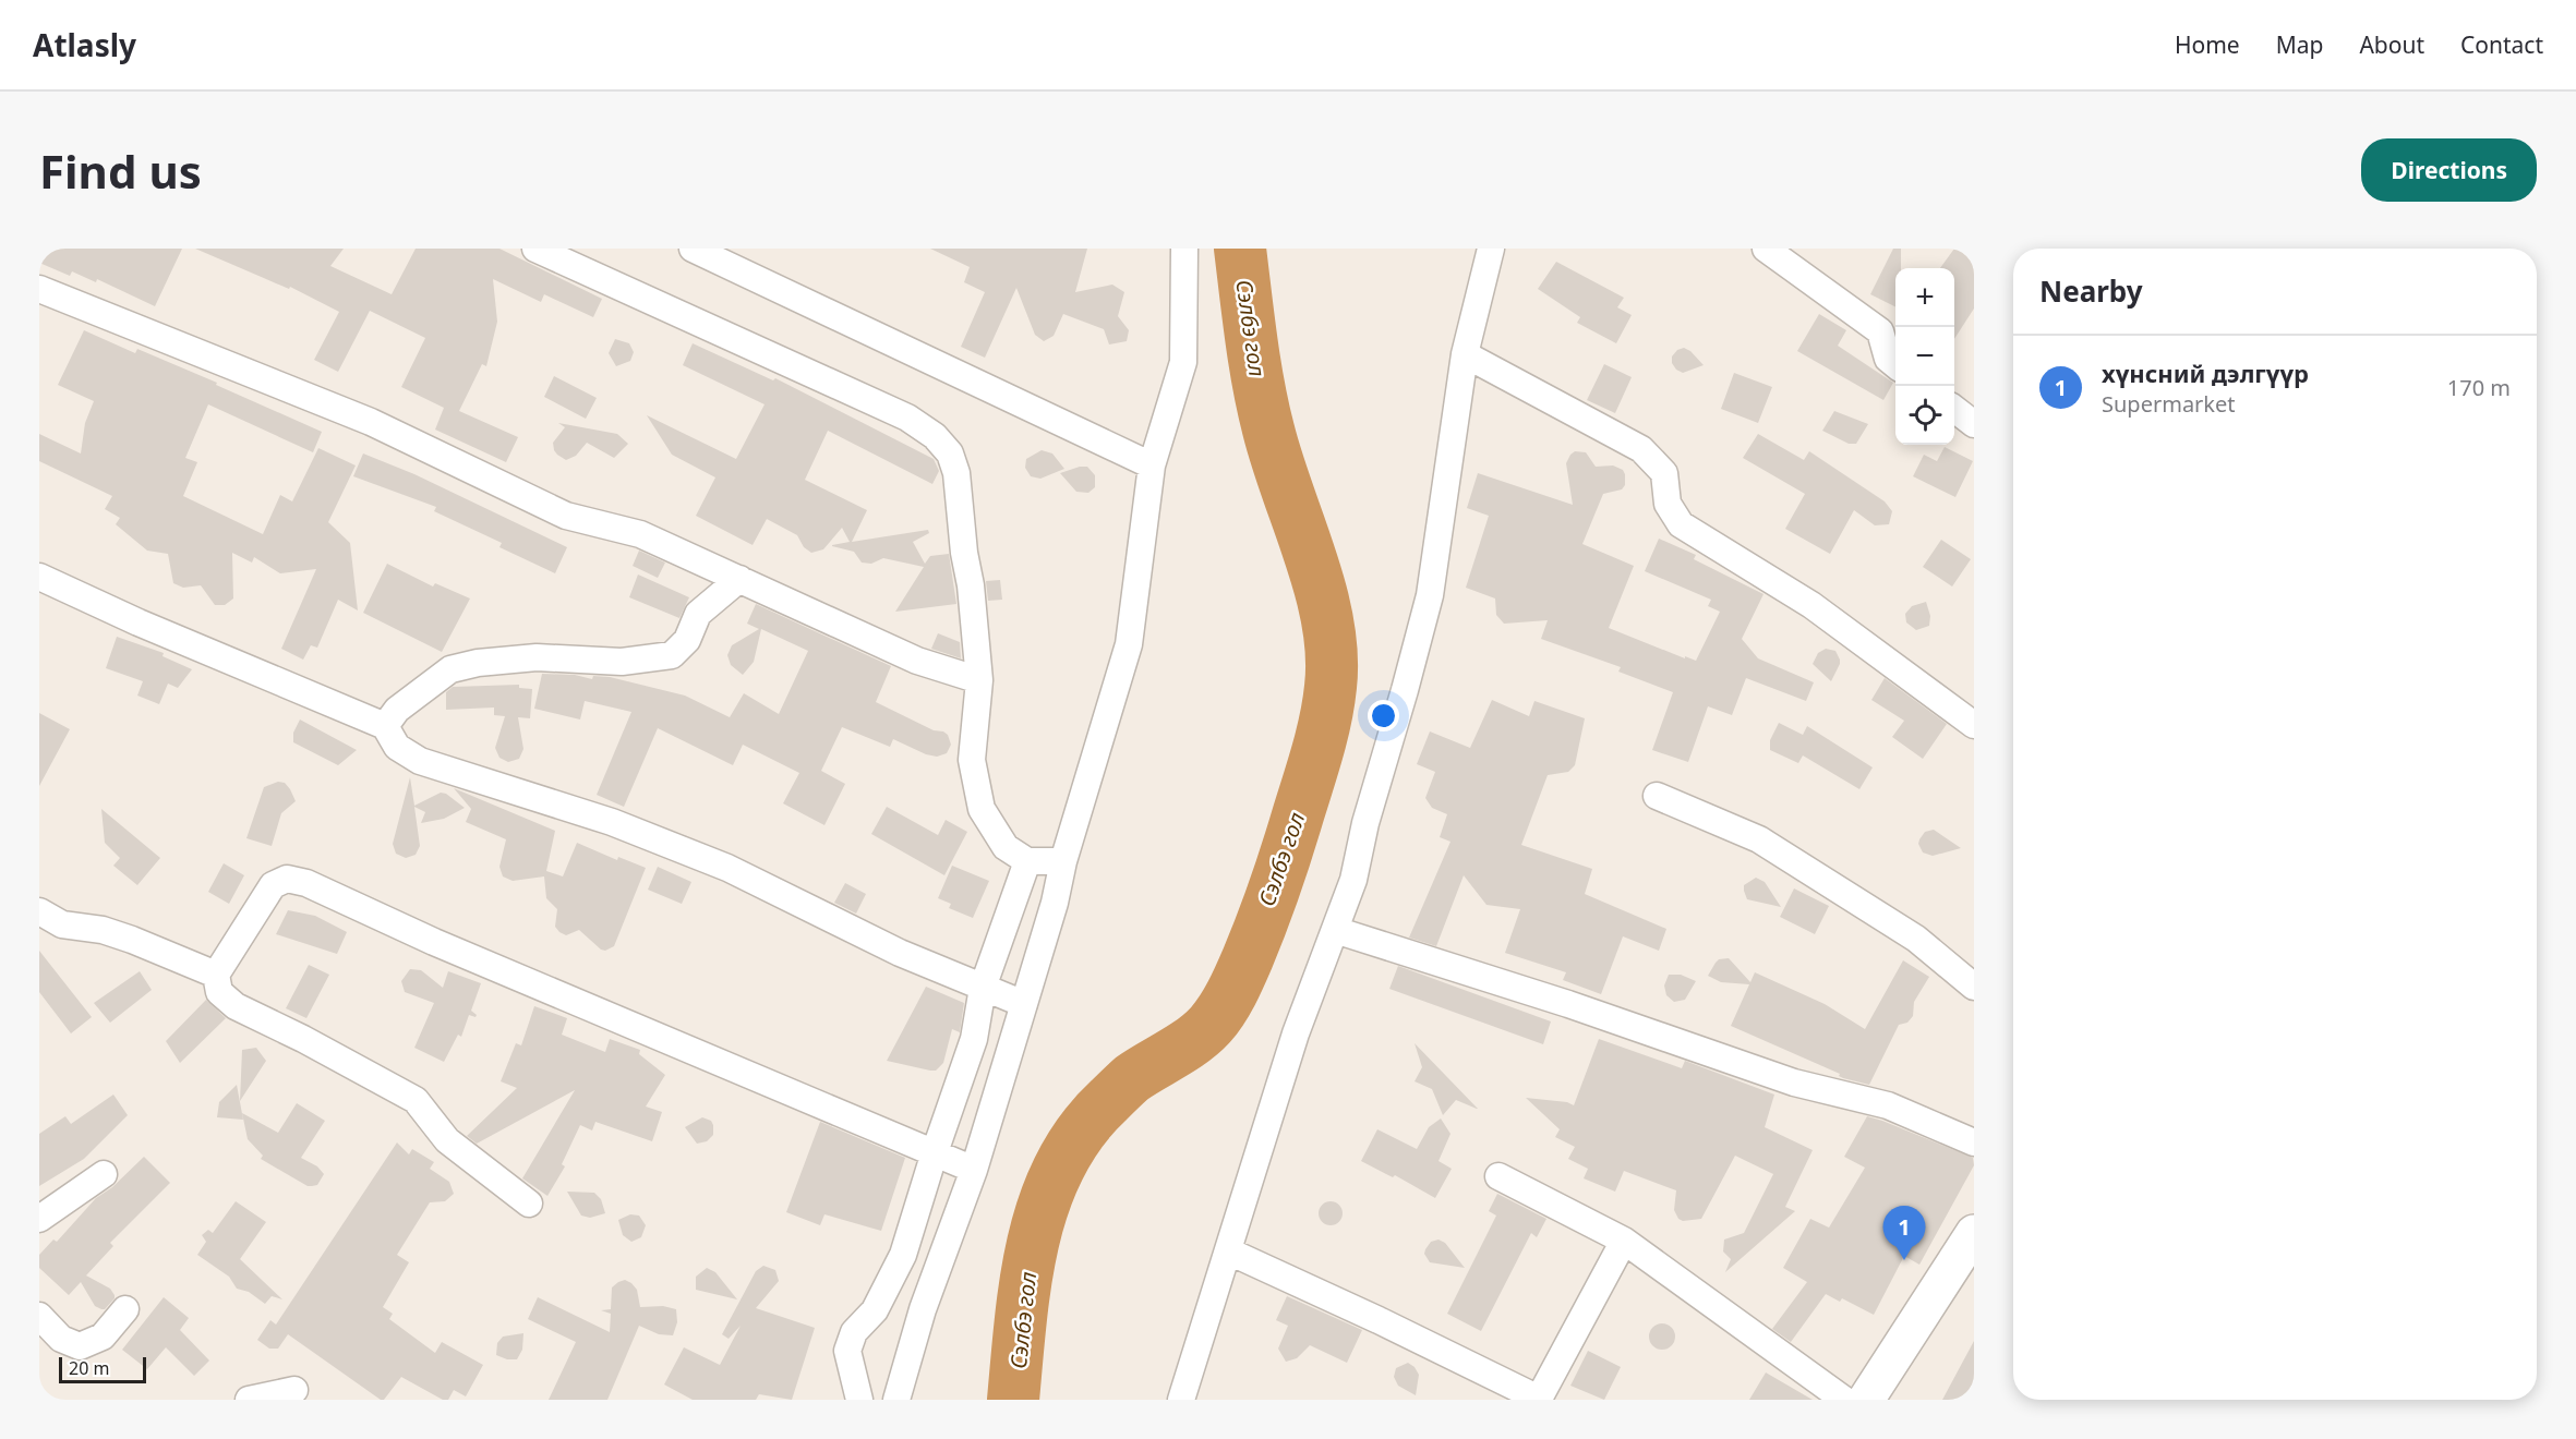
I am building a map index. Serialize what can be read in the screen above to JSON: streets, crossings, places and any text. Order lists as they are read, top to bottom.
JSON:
{
  "water": ["Сэлбэ гол"],
  "scale_bar": "20 m",
  "page": {
    "header": "Atlasly",
    "nav": [
      "Home",
      "Map",
      "About",
      "Contact"
    ],
    "buttons": "Directions",
    "title": "Find us",
    "heading": "Nearby",
    "map_buttons": ["+", "−"],
    "list": [
      {
        "mark": "1",
        "name": "хүнсний дэлгүүр",
        "note": "Supermarket",
        "value": "170 m"
      }
    ],
    "pins": "1",
    "scale": "20 m"
  }
}
